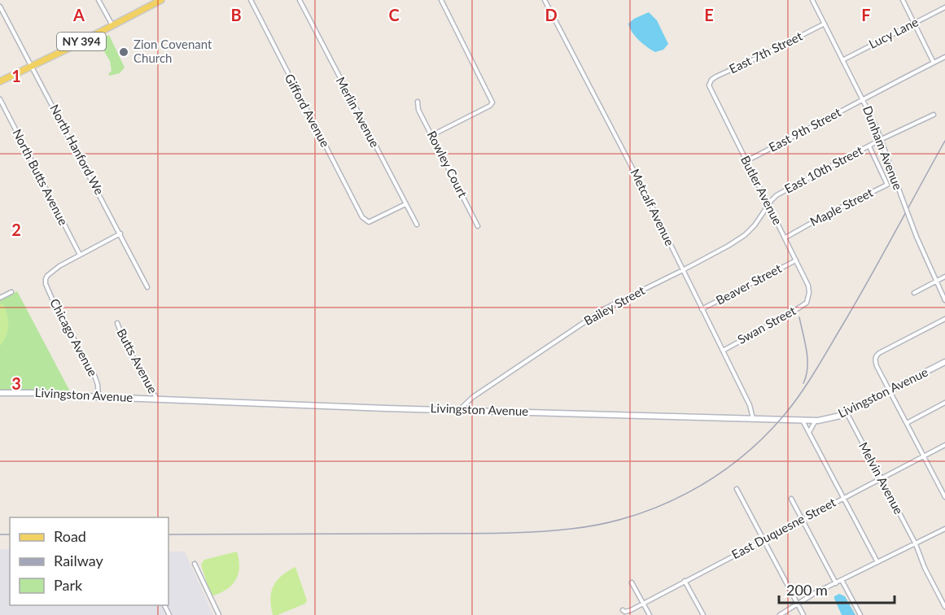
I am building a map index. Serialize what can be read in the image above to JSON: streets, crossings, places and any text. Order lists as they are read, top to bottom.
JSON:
{
  "streets": {
    "main road": ["NY 394"],
    "street": [
      "Lucy Lane",
      "East 7th Street",
      "Gifford Avenue",
      "Merlin Avenue",
      "East 9th Street",
      "Dunham Avenue",
      "North Hanford We",
      "Rowley Court",
      "East 10th Street",
      "North Butts Avenue",
      "Butler Avenue",
      "Metcalf Avenue",
      "Maple Street",
      "Beaver Street",
      "Bailey Street",
      "Swan Street",
      "Chicago Avenue",
      "Butts Avenue",
      "Livingston Avenue",
      "Melvin Avenue",
      "East Duquesne Street"
    ]
  },
  "crossings": [
    ["Lucy Lane", "Dunham Avenue"],
    ["NY 394", "North Hanford We"],
    ["East 7th Street", "Dunham Avenue"],
    ["East 7th Street", "Butler Avenue"],
    ["Gifford Avenue", "Merlin Avenue"],
    ["East 9th Street", "Dunham Avenue"],
    ["East 9th Street", "Butler Avenue"],
    ["Dunham Avenue", "East 10th Street"],
    ["East 10th Street", "Butler Avenue"],
    ["East 10th Street", "Maple Street"],
    ["East 10th Street", "Bailey Street"],
    ["North Butts Avenue", "Chicago Avenue"],
    ["Butler Avenue", "Maple Street"],
    ["Butler Avenue", "Beaver Street"],
    ["Butler Avenue", "Bailey Street"],
    ["Butler Avenue", "Swan Street"],
    ["Metcalf Avenue", "Beaver Street"],
    ["Metcalf Avenue", "Bailey Street"],
    ["Metcalf Avenue", "Swan Street"],
    ["Metcalf Avenue", "Livingston Avenue"],
    ["Bailey Street", "Livingston Avenue"],
    ["Chicago Avenue", "Livingston Avenue"],
    ["Butts Avenue", "Livingston Avenue"],
    ["Livingston Avenue", "Melvin Avenue"],
    ["Melvin Avenue", "East Duquesne Street"]
  ],
  "places": ["Zion Covenant Church"],
  "legend": ["Road", "Railway", "Park"],
  "scale_bar": "200 m",
  "grid": {
    "columns": [
      "A",
      "B",
      "C",
      "D",
      "E",
      "F"
    ],
    "rows": ["1", "2", "3"]
  }
}
